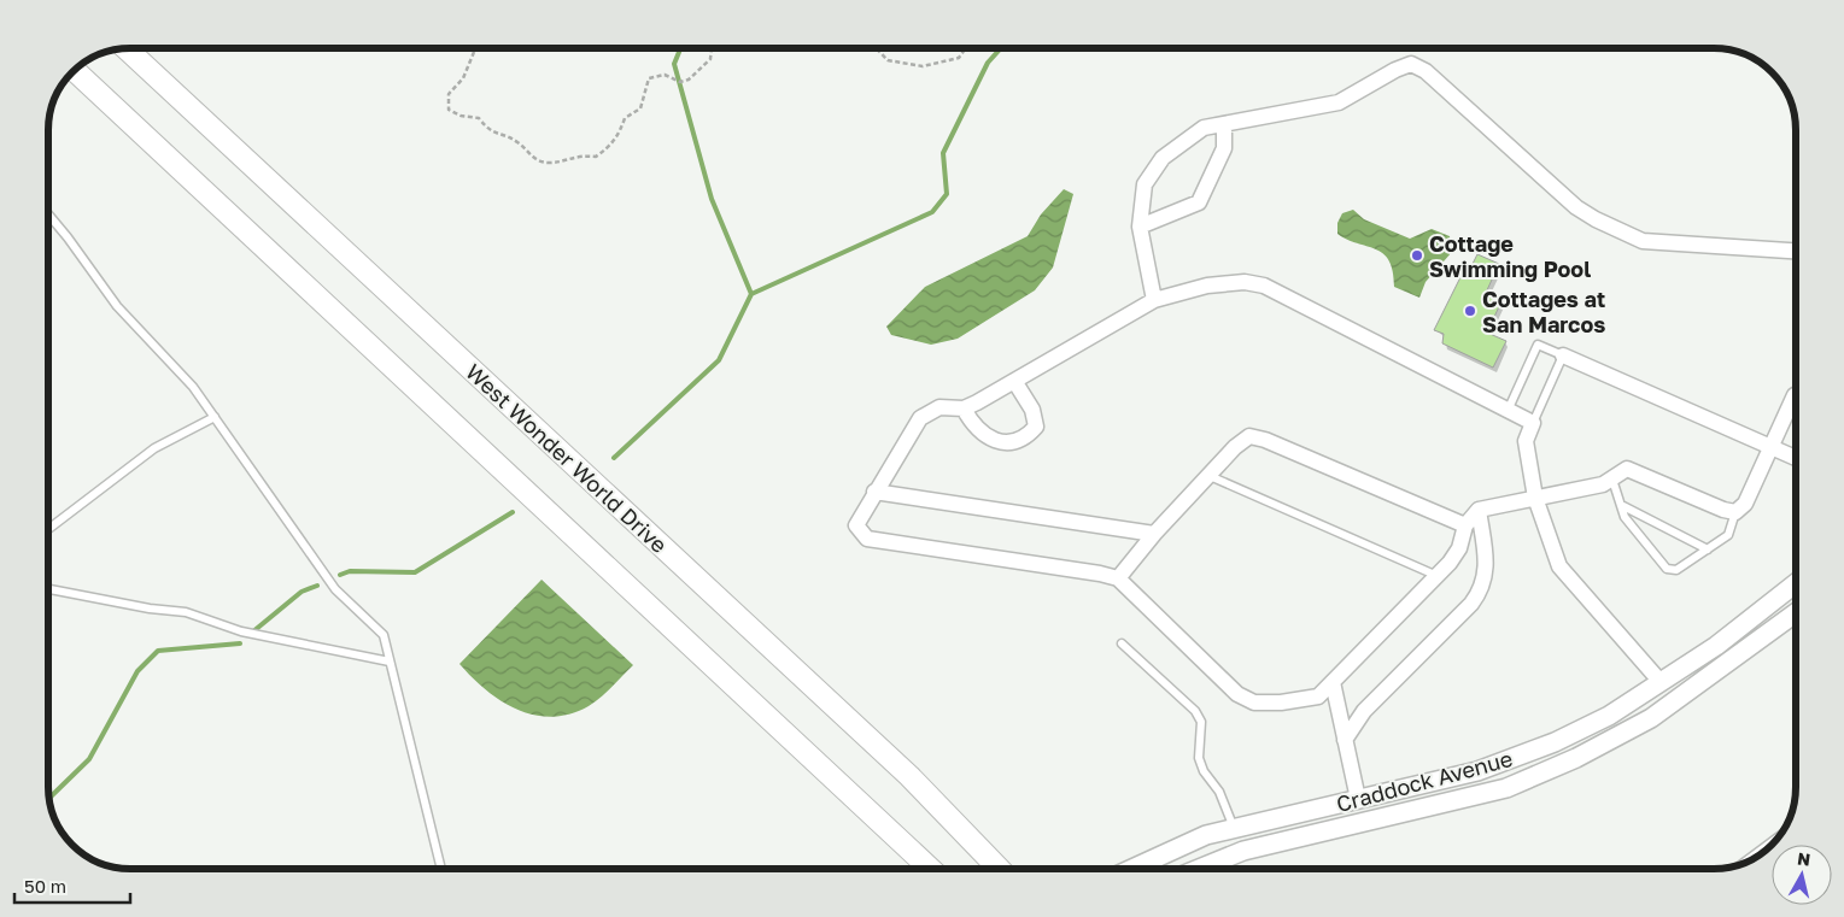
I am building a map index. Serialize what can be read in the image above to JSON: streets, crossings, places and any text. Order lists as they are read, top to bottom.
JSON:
{
  "streets": {
    "main road": ["West Wonder World Drive"],
    "street": ["Craddock Avenue"]
  },
  "places": ["Cottage Swimming Pool", "Cottages at San Marcos"],
  "scale_bar": "50 m",
  "north": "top"
}
